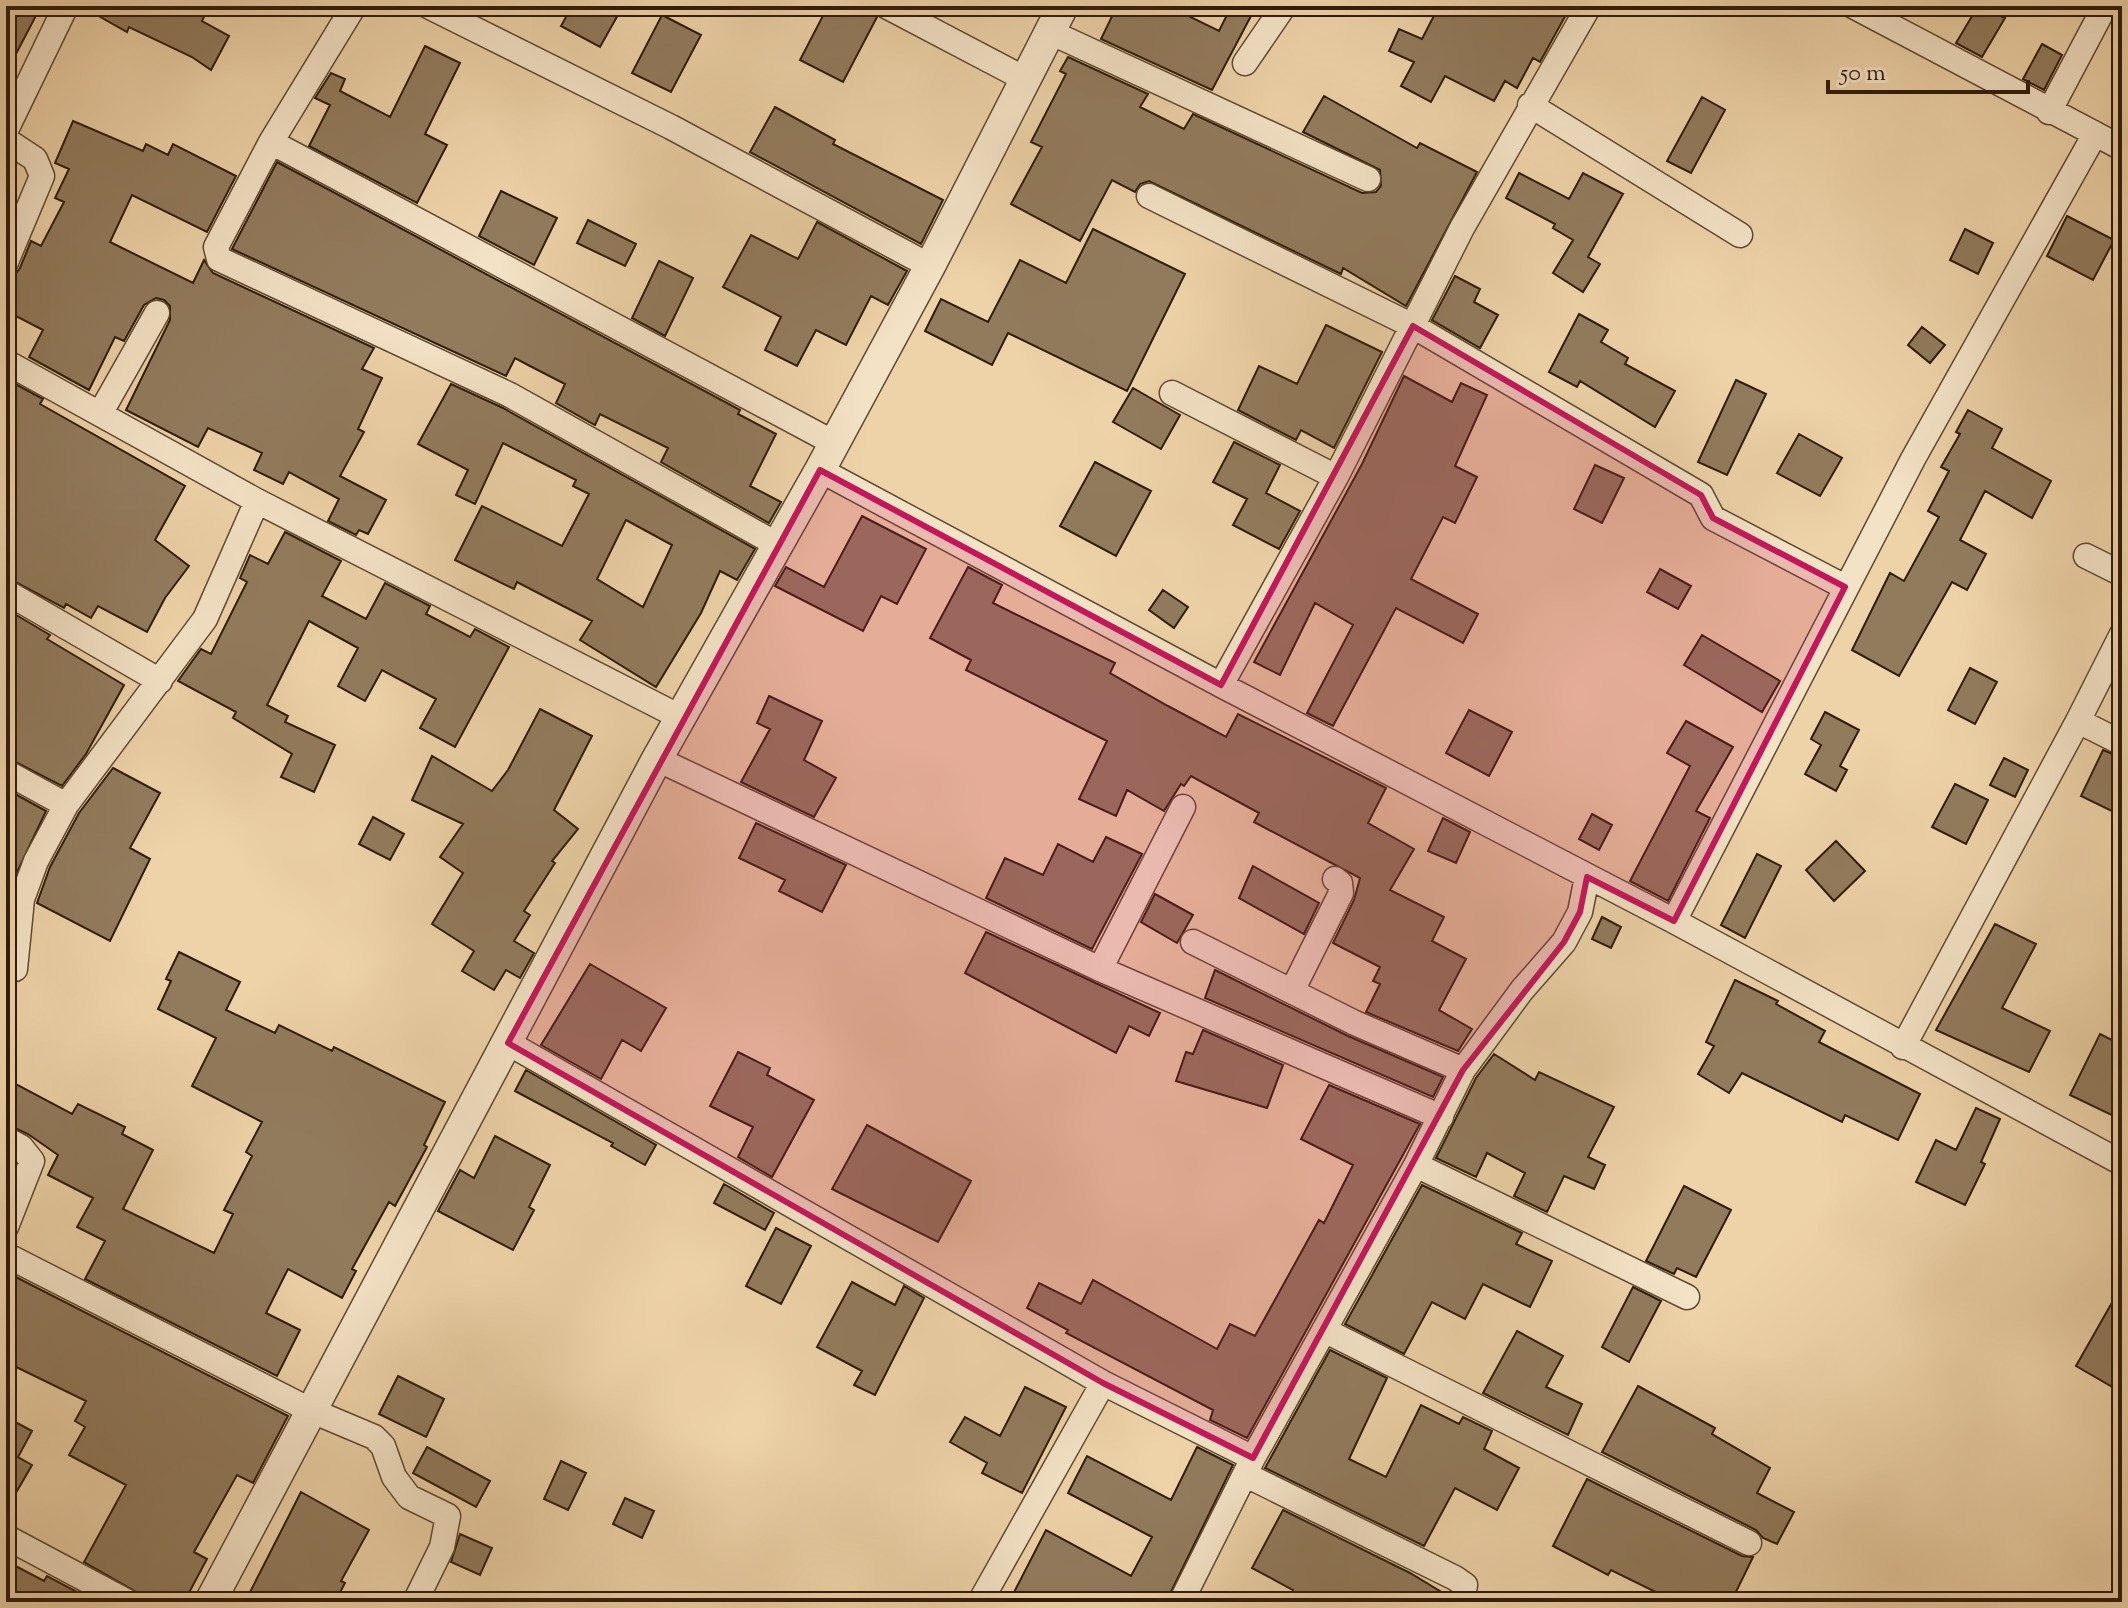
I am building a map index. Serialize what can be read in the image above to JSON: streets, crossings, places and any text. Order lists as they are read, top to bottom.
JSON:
{
  "scale_bar": "50 m"
}
